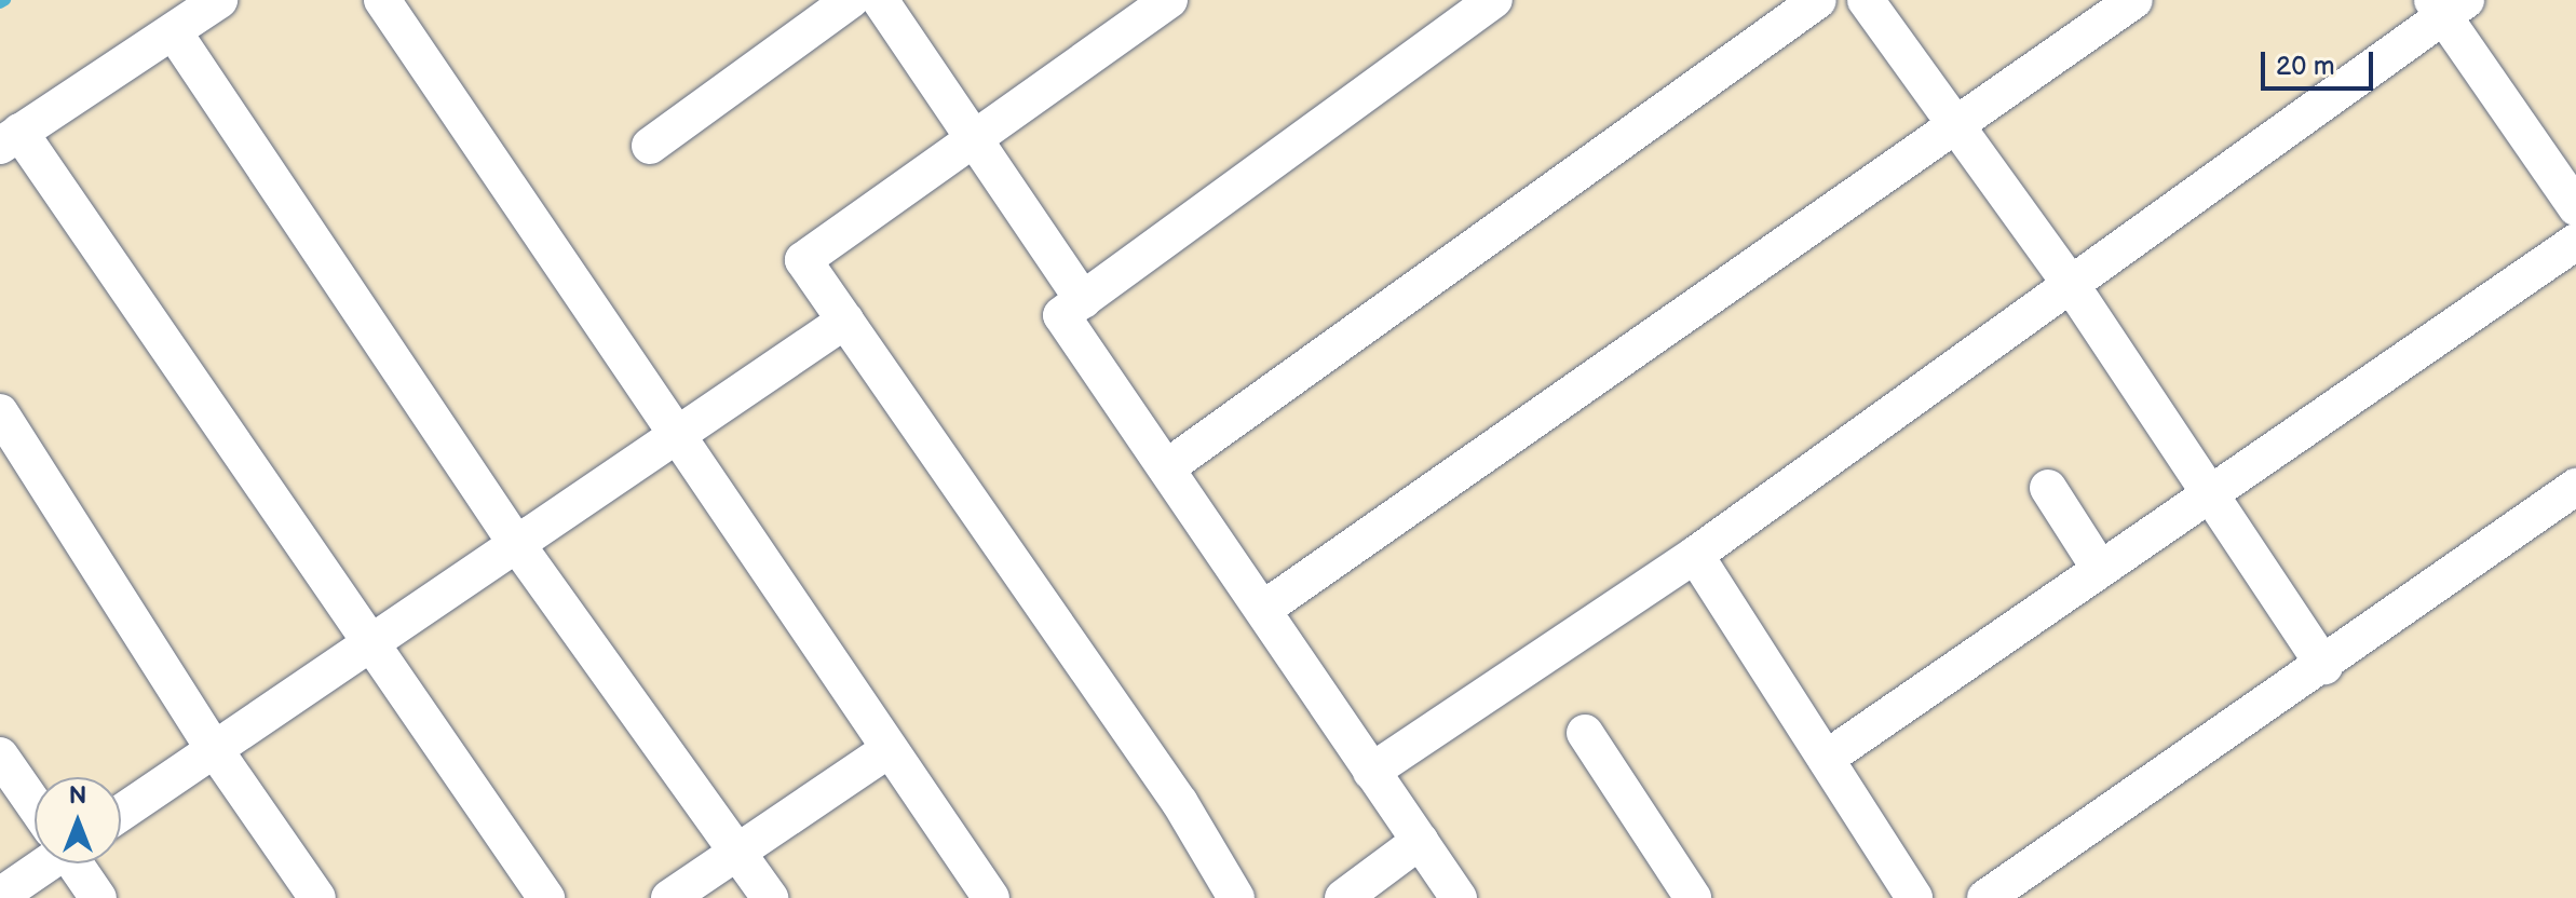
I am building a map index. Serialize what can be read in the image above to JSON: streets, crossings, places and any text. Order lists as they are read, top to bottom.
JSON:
{
  "scale_bar": "20 m",
  "north": "top"
}
